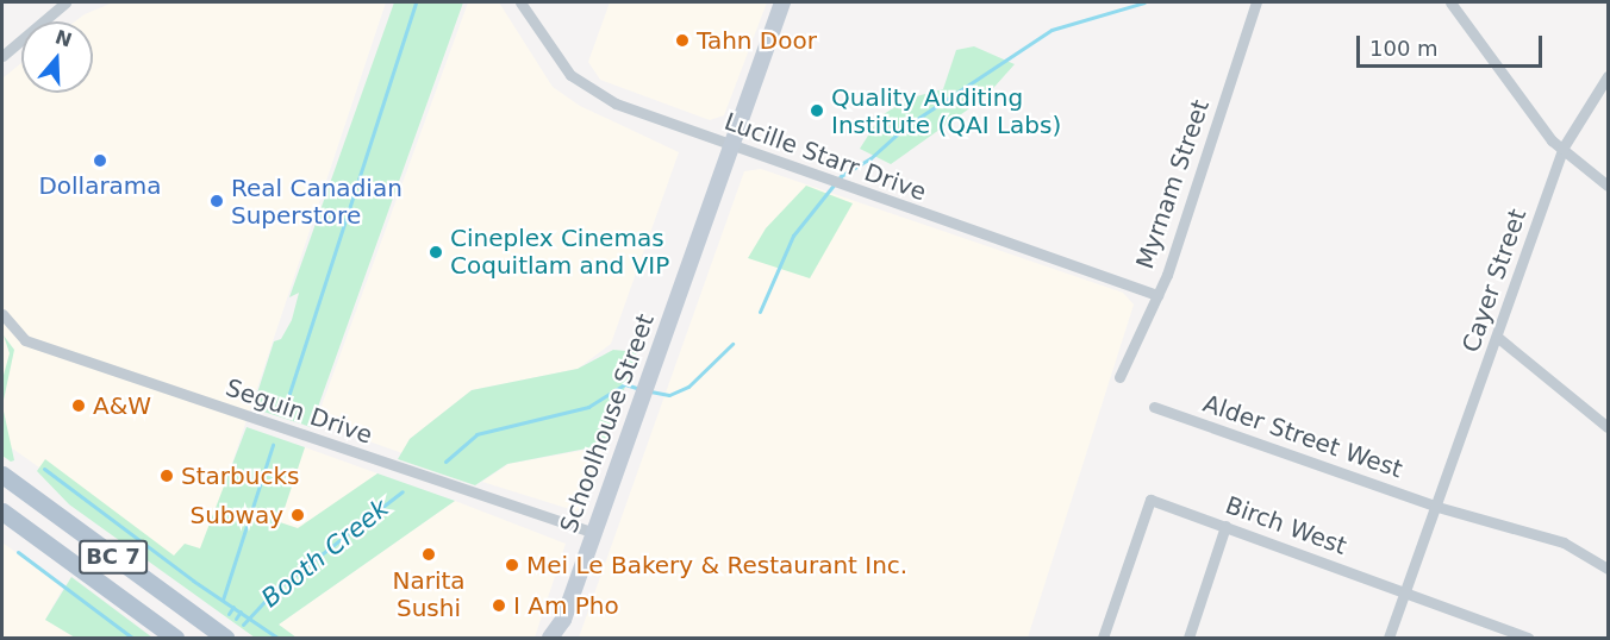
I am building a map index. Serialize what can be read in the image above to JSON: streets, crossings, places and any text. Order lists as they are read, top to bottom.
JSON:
{
  "streets": {
    "main road": ["Schoolhouse Street", "BC 7"],
    "street": [
      "Lucille Starr Drive",
      "Myrnam Street",
      "Cayer Street",
      "Seguin Drive",
      "Alder Street West",
      "Birch West"
    ]
  },
  "crossings": [
    ["Lucille Starr Drive", "Myrnam Street"],
    ["Lucille Starr Drive", "Schoolhouse Street"],
    ["Cayer Street", "Alder Street West"],
    ["Cayer Street", "Birch West"],
    ["Seguin Drive", "Schoolhouse Street"]
  ],
  "water": ["Booth Creek"],
  "places": [
    "Tahn Door",
    "Quality Auditing Institute (QAI Labs)",
    "Dollarama",
    "Real Canadian Superstore",
    "Cineplex Cinemas Coquitlam and VIP",
    "A&W",
    "Starbucks",
    "Subway",
    "Narita Sushi",
    "Mei Le Bakery & Restaurant Inc.",
    "I Am Pho"
  ],
  "scale_bar": "100 m",
  "north": "top"
}
